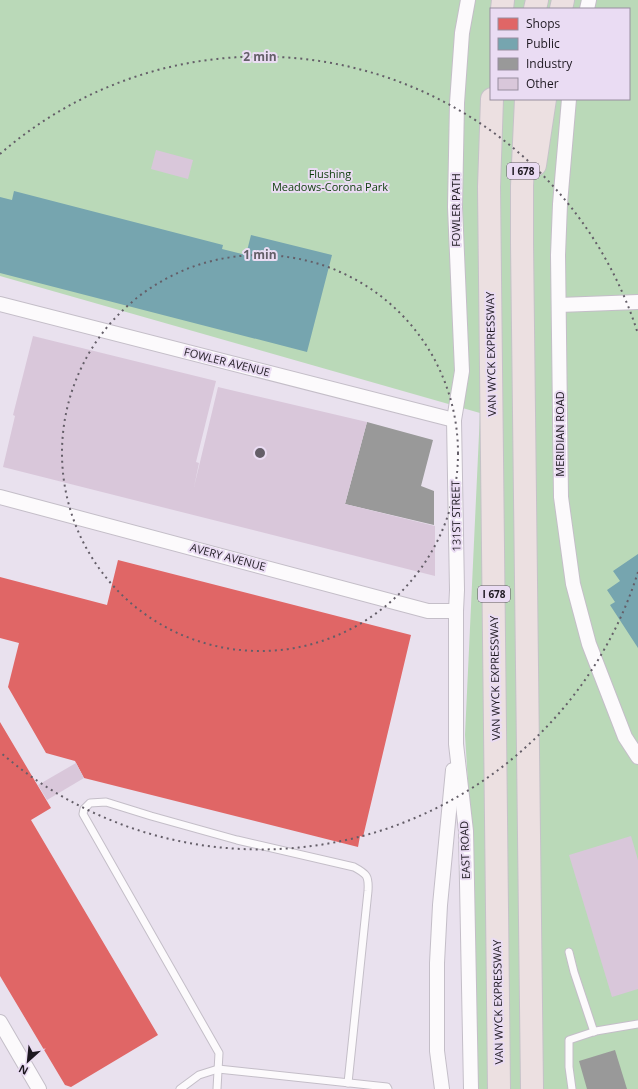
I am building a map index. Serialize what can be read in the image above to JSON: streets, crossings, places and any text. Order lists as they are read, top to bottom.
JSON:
{
  "streets": {
    "highway": ["I 678", "VAN WYCK EXPRESSWAY"],
    "street": [
      "FOWLER PATH",
      "FOWLER AVENUE",
      "MERIDIAN ROAD",
      "131ST STREET",
      "AVERY AVENUE",
      "EAST ROAD"
    ]
  },
  "crossings": [
    ["FOWLER PATH", "FOWLER AVENUE"],
    ["FOWLER PATH", "131ST STREET"],
    ["FOWLER AVENUE", "131ST STREET"],
    ["131ST STREET", "AVERY AVENUE"],
    ["131ST STREET", "EAST ROAD"],
    ["AVERY AVENUE", "EAST ROAD"]
  ],
  "parks": ["Flushing Meadows-Corona Park"],
  "legend": [
    "Shops",
    "Public",
    "Industry",
    "Other"
  ],
  "north": "bottom left",
  "rings": ["2 min", "1 min"]
}
